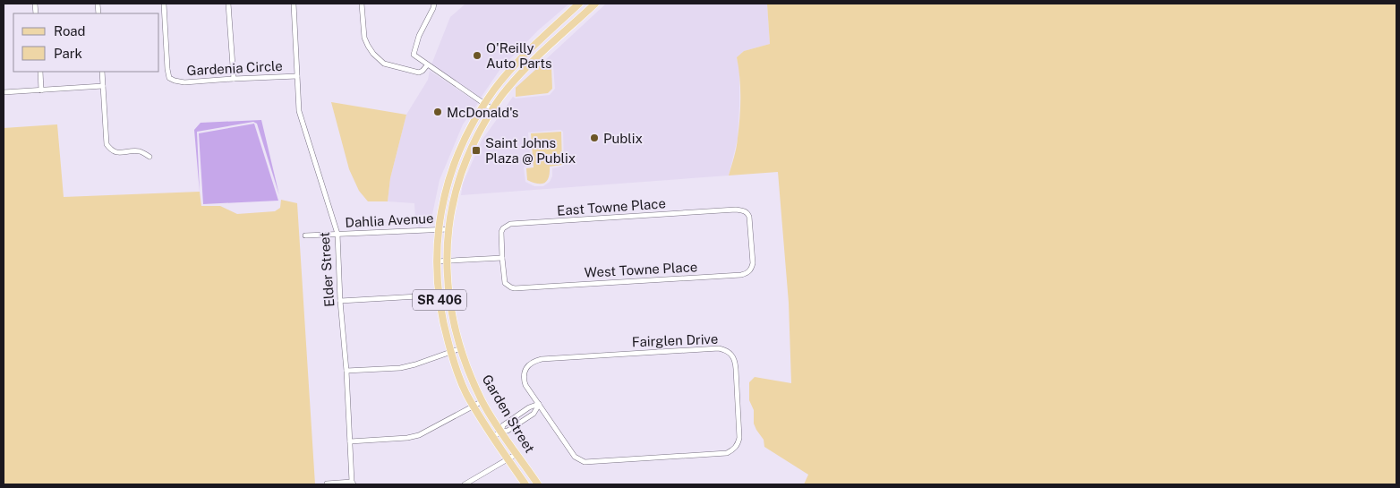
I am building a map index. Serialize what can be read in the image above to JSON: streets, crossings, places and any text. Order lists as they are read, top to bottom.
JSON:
{
  "streets": {
    "main road": ["SR 406", "Garden Street"],
    "street": [
      "Gardenia Circle",
      "East Towne Place",
      "Dahlia Avenue",
      "Elder Street",
      "West Towne Place",
      "Fairglen Drive"
    ]
  },
  "crossings": [
    ["Gardenia Circle", "Elder Street"],
    ["East Towne Place", "West Towne Place"],
    ["Dahlia Avenue", "Elder Street"],
    ["Dahlia Avenue", "Garden Street"]
  ],
  "places": {
    "other": ["O'Reilly Auto Parts", "McDonald's", "Publix"],
    "transit": ["Saint Johns Plaza @ Publix"]
  },
  "legend": ["Road", "Park"]
}
